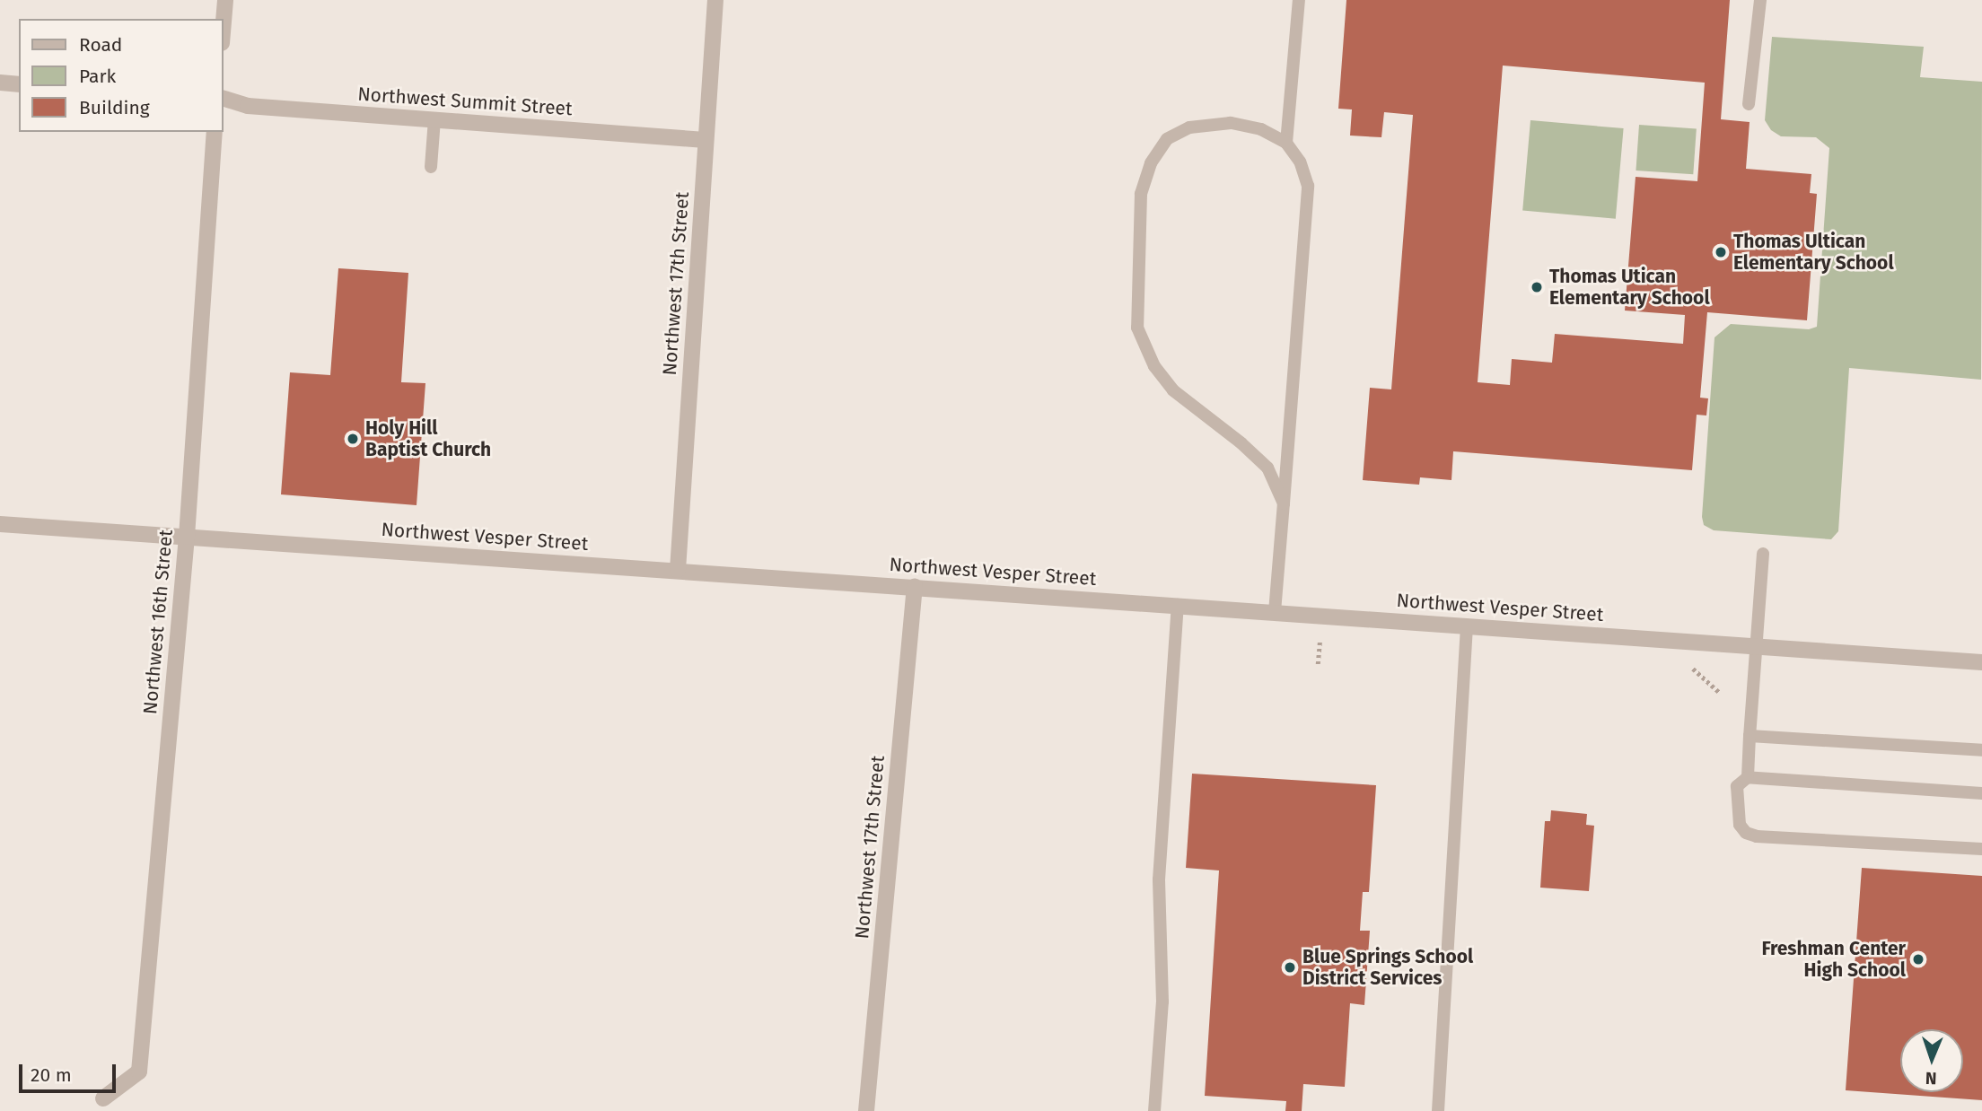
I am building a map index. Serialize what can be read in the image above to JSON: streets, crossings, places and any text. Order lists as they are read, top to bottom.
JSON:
{
  "streets": {
    "street": [
      "Northwest Summit Street",
      "Northwest 17th Street",
      "Northwest Vesper Street",
      "Northwest 16th Street"
    ]
  },
  "crossings": [
    ["Northwest Summit Street", "Northwest 17th Street"],
    ["Northwest 17th Street", "Northwest Vesper Street"],
    ["Northwest Vesper Street", "Northwest 16th Street"]
  ],
  "places": [
    "Thomas Ultican Elementary School",
    "Thomas Utican Elementary School",
    "Holy Hill Baptist Church",
    "Freshman Center High School",
    "Blue Springs School District Services"
  ],
  "legend": ["Road", "Park", "Building"],
  "scale_bar": "20 m",
  "north": "bottom"
}
